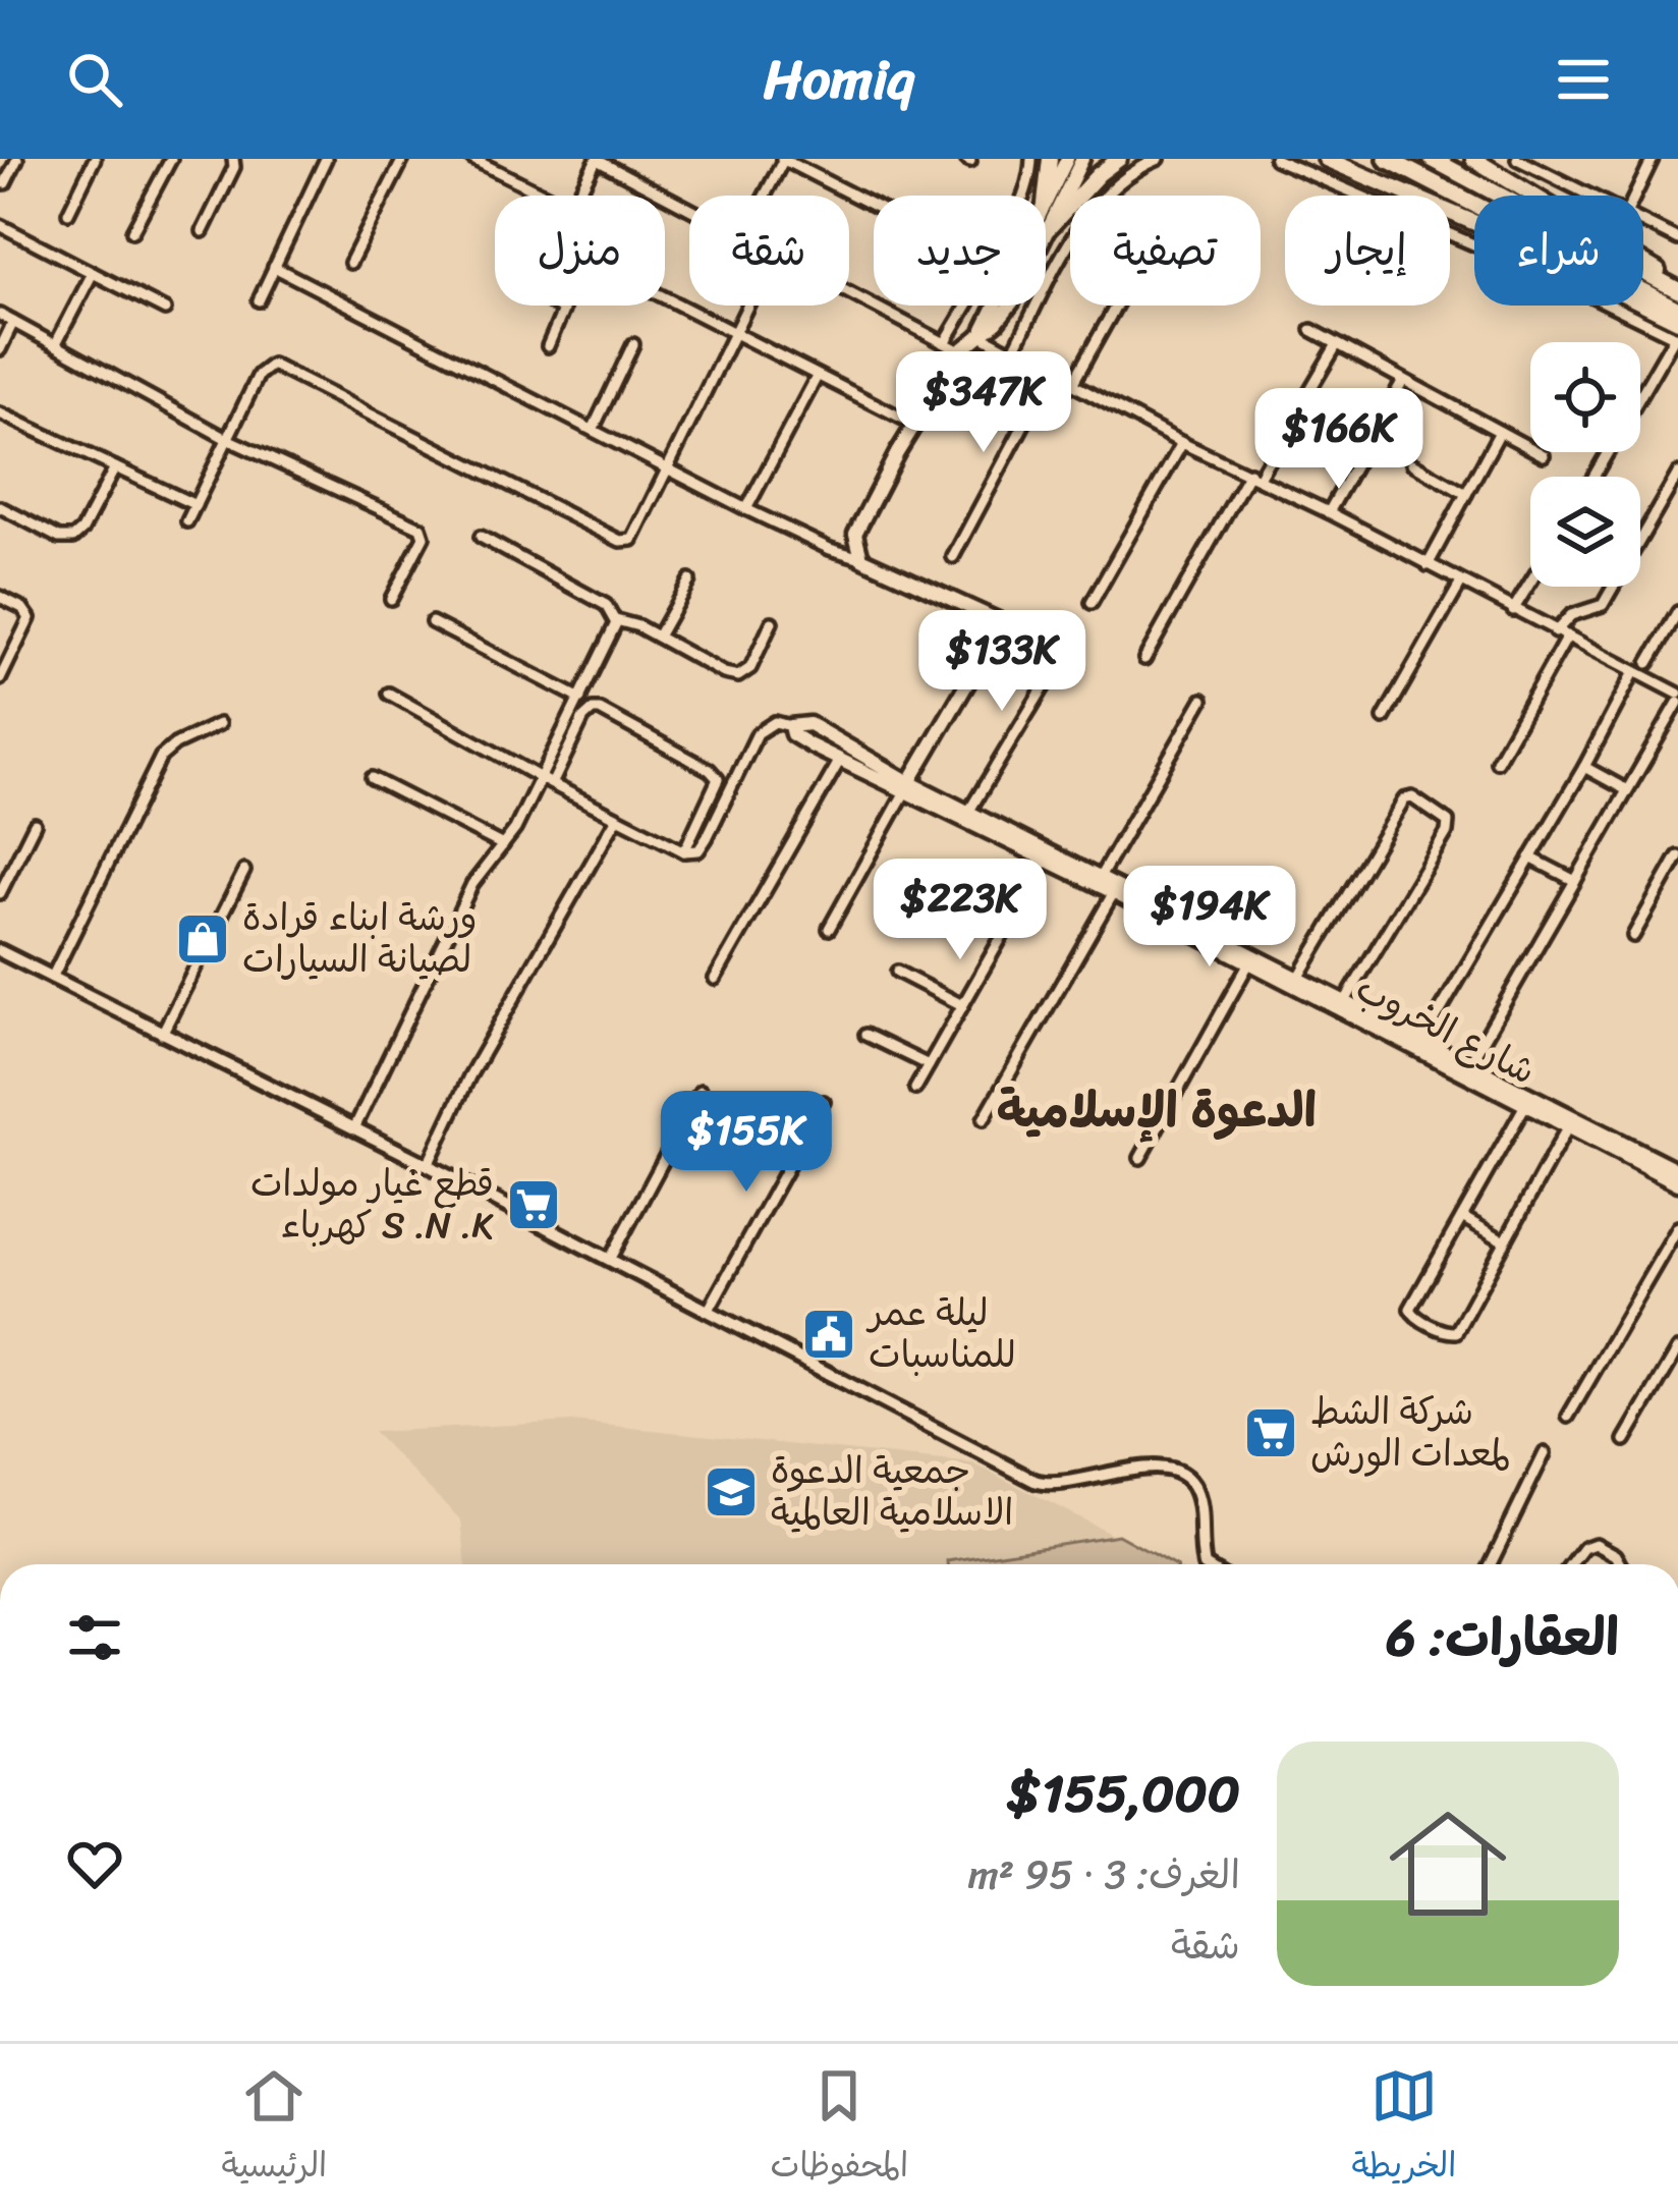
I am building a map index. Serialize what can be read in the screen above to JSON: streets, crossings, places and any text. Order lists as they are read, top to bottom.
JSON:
{
  "streets": {
    "main road": ["شارع الخروب"]
  },
  "districts": ["الدعوة الإسلامية"],
  "places": {
    "shop": ["ورشة ابناء قرادة لصيانة السيارات"],
    "supermarket": ["قطع غيار مولدات كهرباء S .N .K", "شركة الشط لمعدات الورش"],
    "public building": ["ليلة عمر للمناسبات"],
    "school or university": ["جمعية الدعوة الاسلامية العالمية"]
  },
  "page": {
    "header": "Homiq",
    "chip": [
      "شراء",
      "إيجار",
      "تصفية",
      "جديد",
      "شقة",
      "منزل"
    ],
    "price": [
      "$347K",
      "$166K",
      "$133K",
      "$223K",
      "$194K",
      "$155K"
    ],
    "heading": "العقارات: 6",
    "list": [
      {
        "name": "$155,000",
        "note": "الغرف: 3 · 95 m² · شقة"
      }
    ],
    "tabs": ["الخريطة", "المحفوظات", "الرئيسية"]
  }
}
